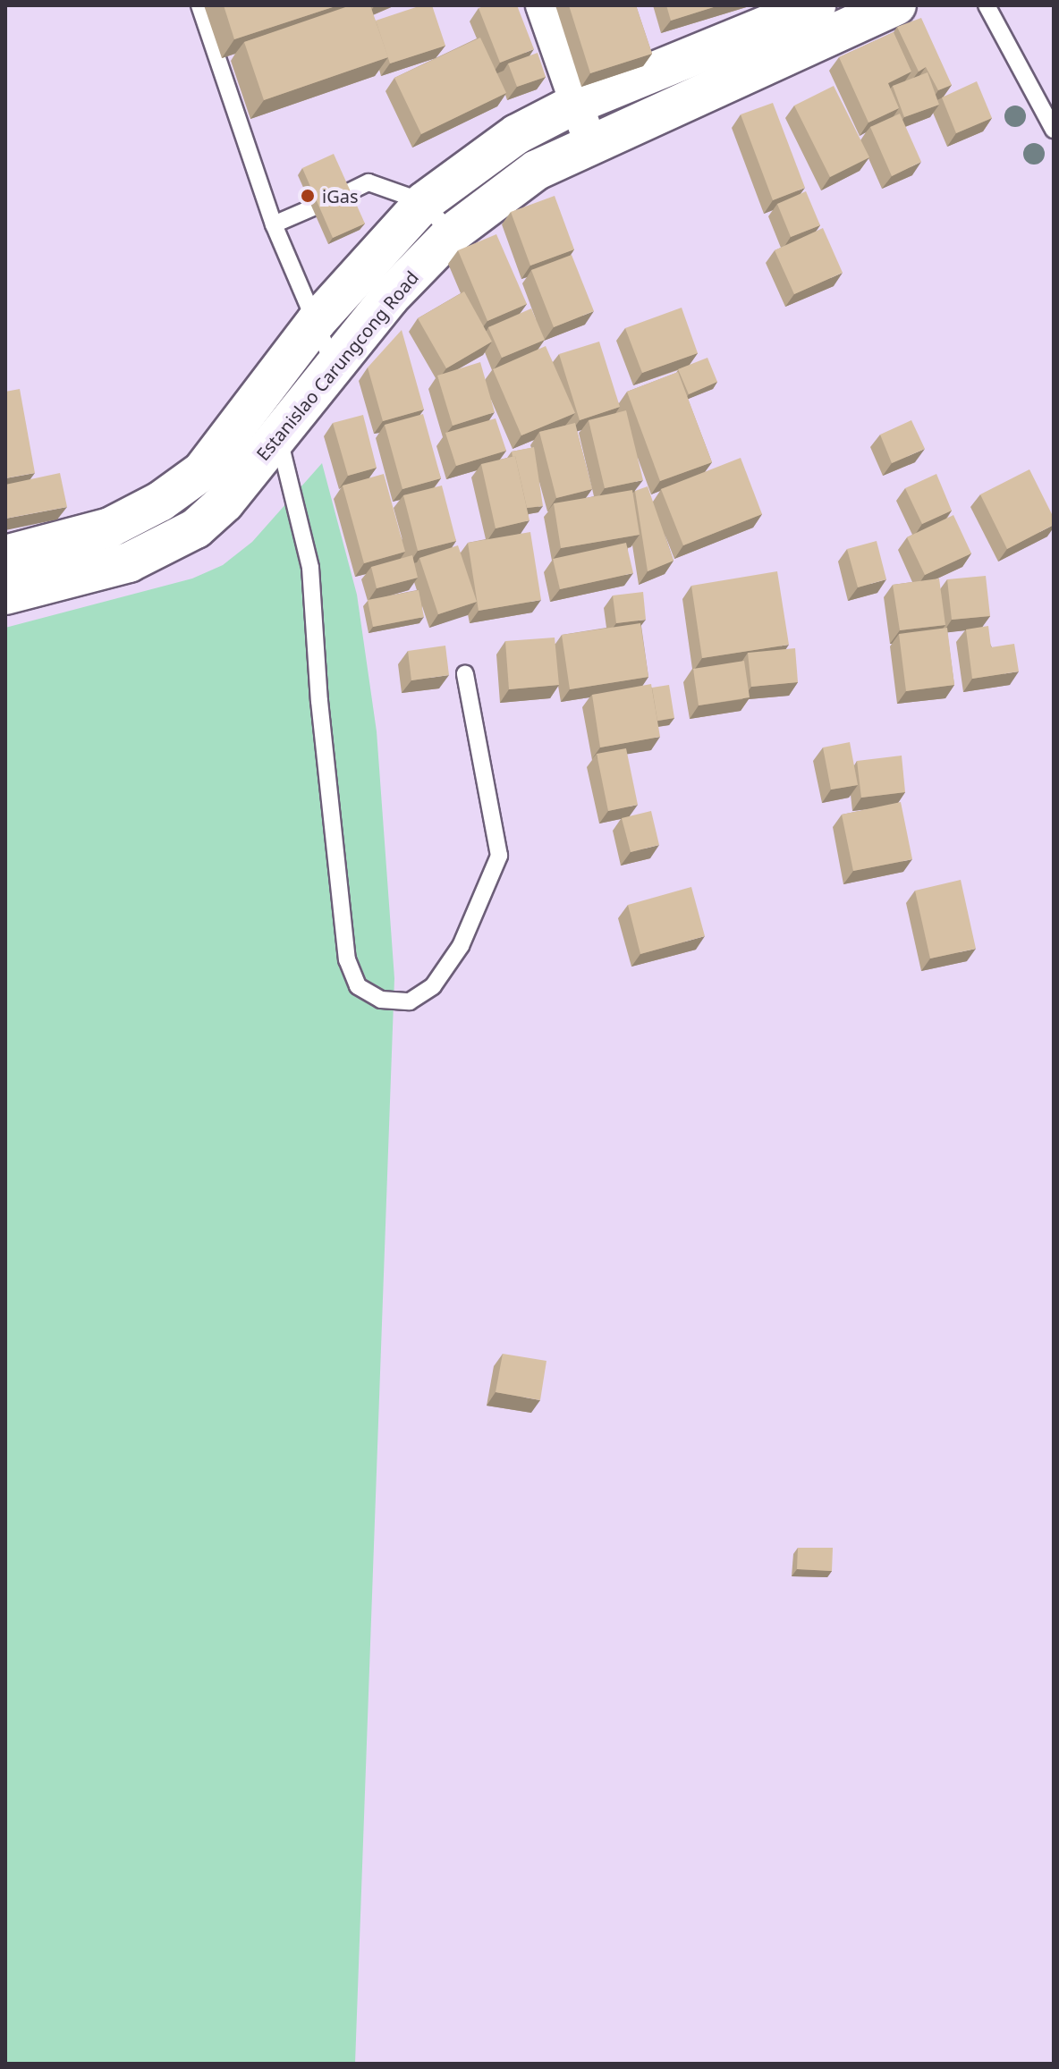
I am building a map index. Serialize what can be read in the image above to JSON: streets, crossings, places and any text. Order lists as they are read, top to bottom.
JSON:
{
  "streets": {
    "street": ["Estanislao Carungcong Road"]
  },
  "places": ["iGas"]
}
